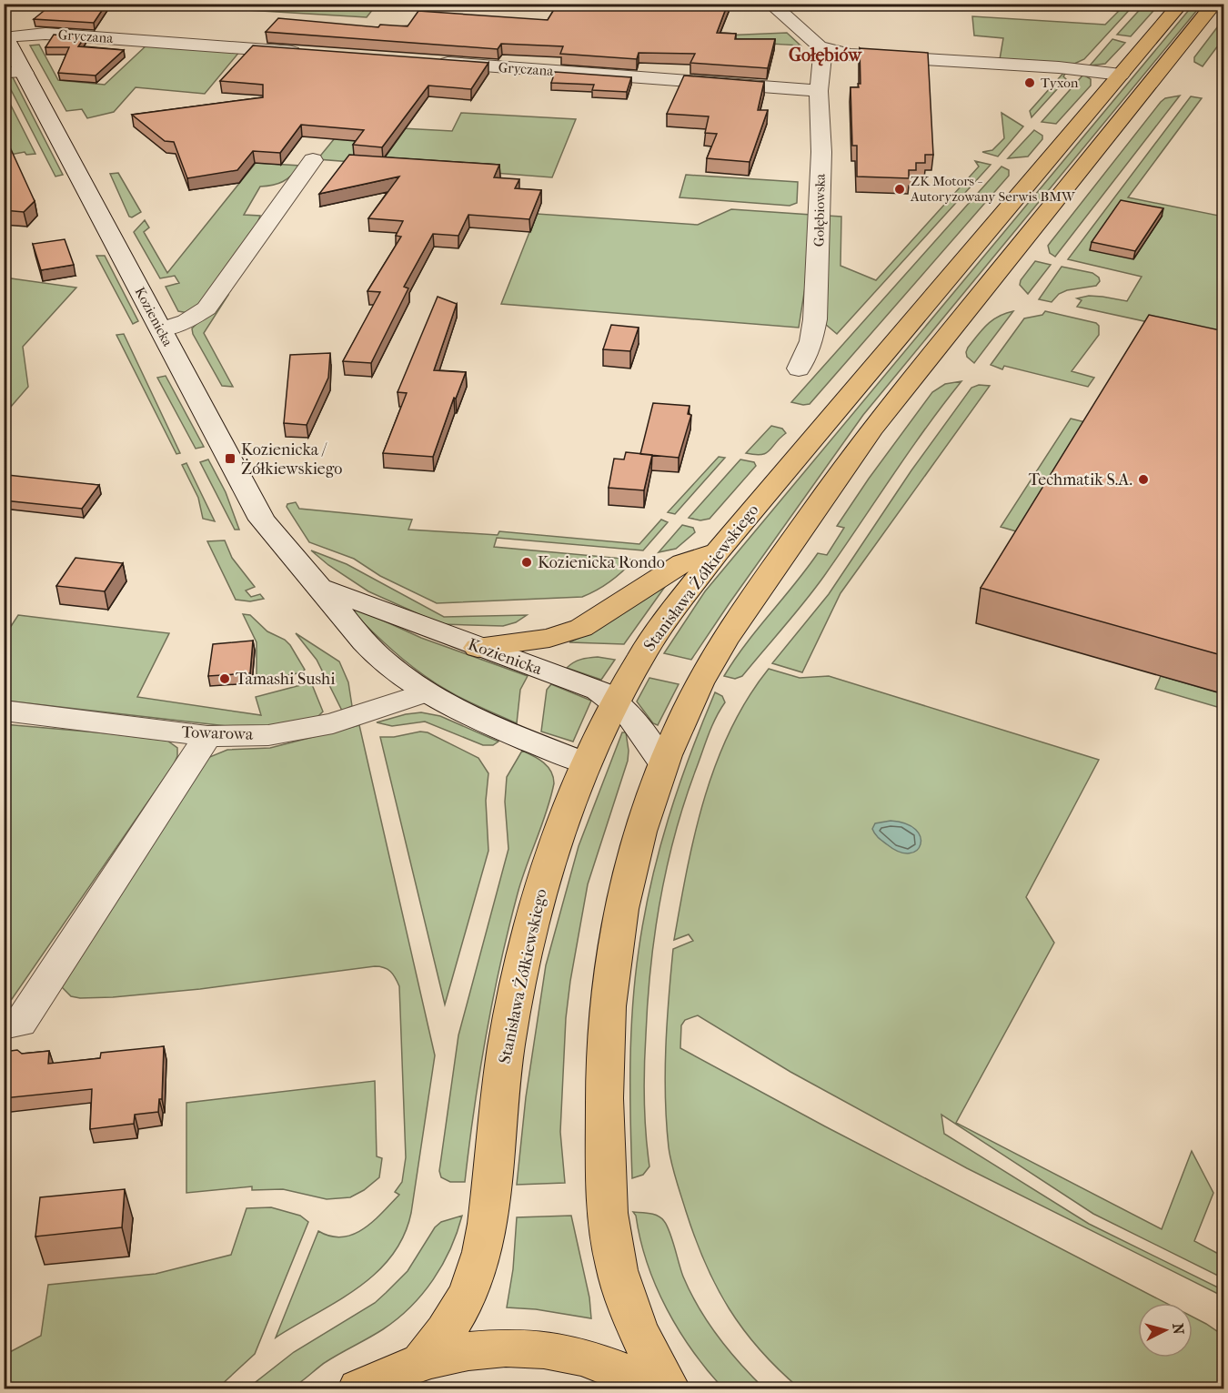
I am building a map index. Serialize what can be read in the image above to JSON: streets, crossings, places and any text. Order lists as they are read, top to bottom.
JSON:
{
  "streets": {
    "main road": ["Stanisława Żółkiewskiego"],
    "street": [
      "Gryczana",
      "Gołębiowska",
      "Kozienicka",
      "Towarowa"
    ]
  },
  "crossings": [
    ["Gryczana", "Gołębiowska"],
    ["Gryczana", "Kozienicka"],
    ["Kozienicka", "Stanisława Żółkiewskiego"],
    ["Kozienicka", "Towarowa"]
  ],
  "districts": ["Gołębiów"],
  "places": {
    "other": [
      "Tyxon",
      "ZK Motors - Autoryzowany Serwis BMW",
      "Techmatik S.A.",
      "Kozienicka Rondo",
      "Tamashi Sushi"
    ],
    "transit": ["Kozienicka / Żółkiewskiego"]
  },
  "north": "right"
}
